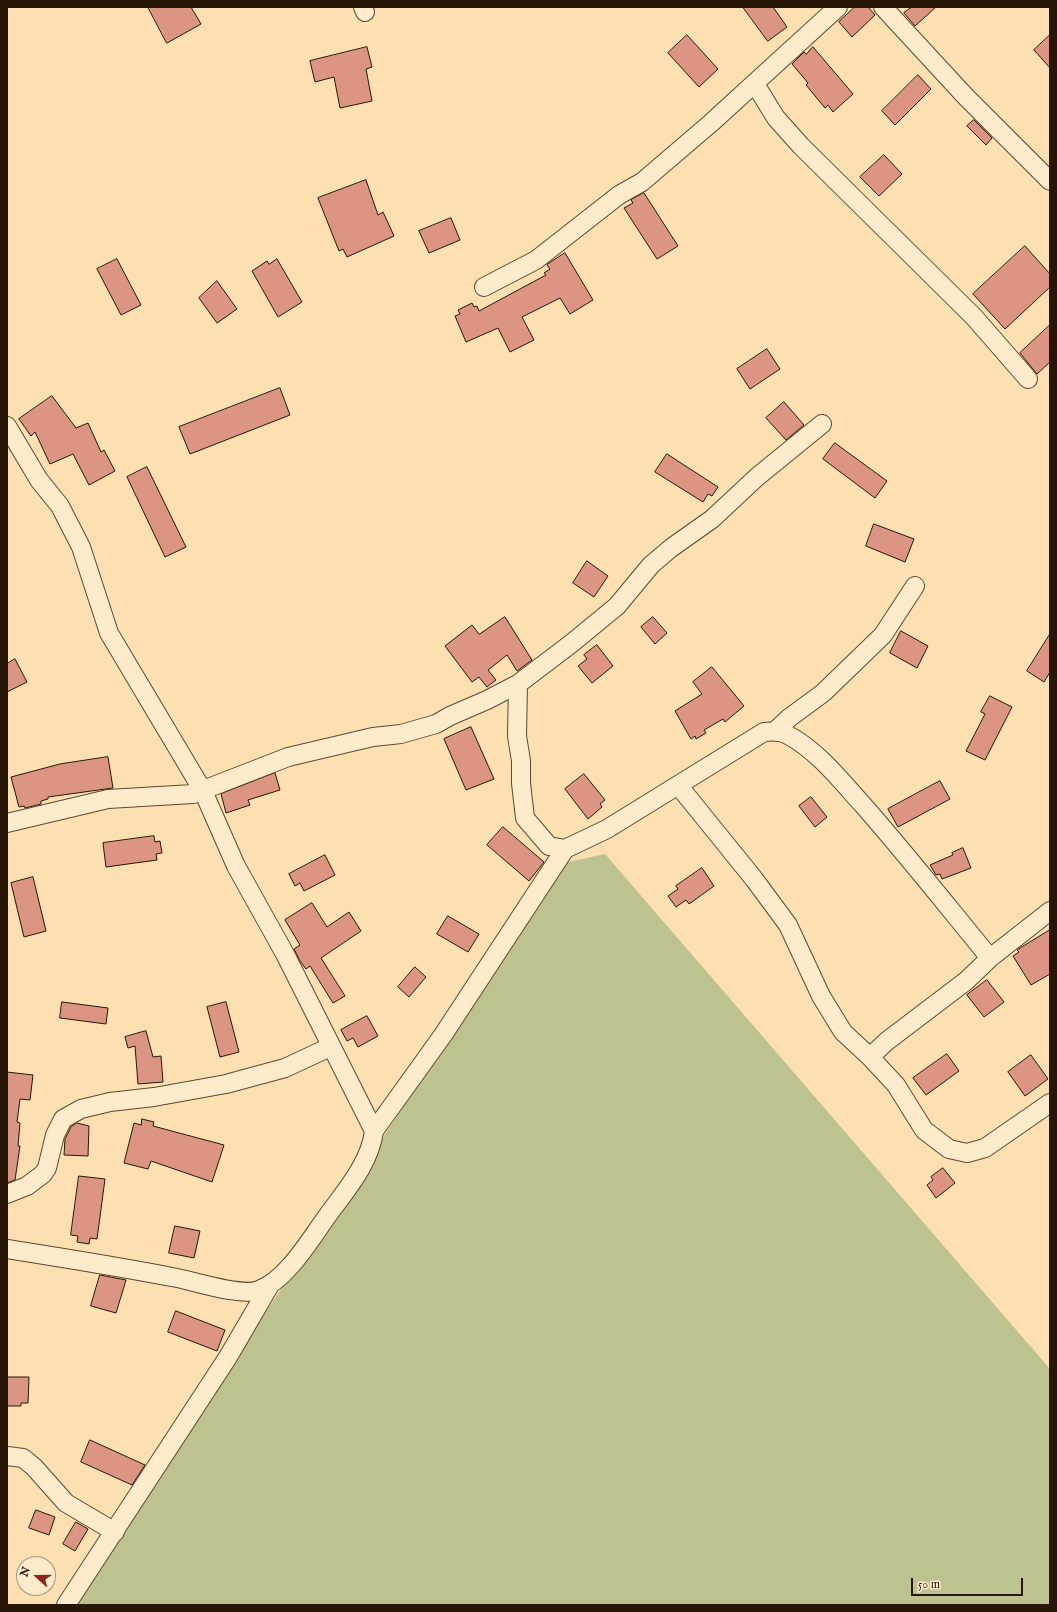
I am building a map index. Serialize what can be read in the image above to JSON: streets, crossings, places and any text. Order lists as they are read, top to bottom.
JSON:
{
  "scale_bar": "50 m",
  "north": "left"
}
